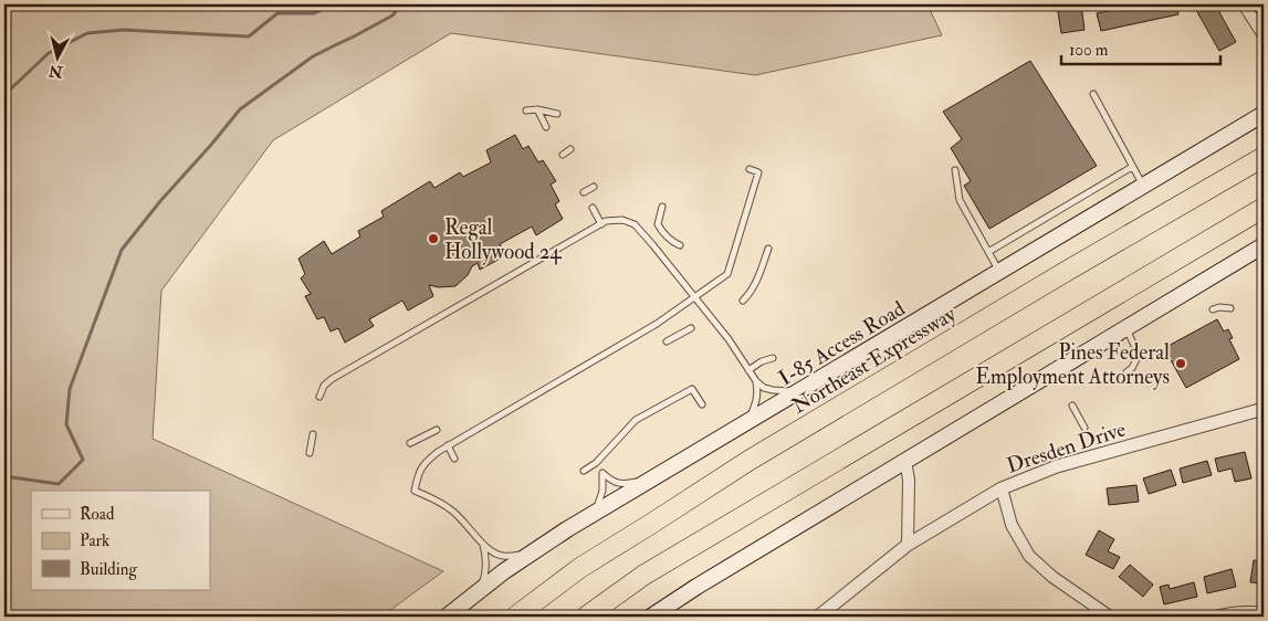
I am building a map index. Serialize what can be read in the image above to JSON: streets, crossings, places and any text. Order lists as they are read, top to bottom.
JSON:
{
  "streets": {
    "highway": ["Northeast Expressway"],
    "main road": ["I-85 Access Road"],
    "street": ["Dresden Drive"]
  },
  "places": ["Regal Hollywood 24", "Pines Federal Employment Attorneys"],
  "legend": ["Road", "Park", "Building"],
  "scale_bar": "100 m",
  "north": "bottom"
}
